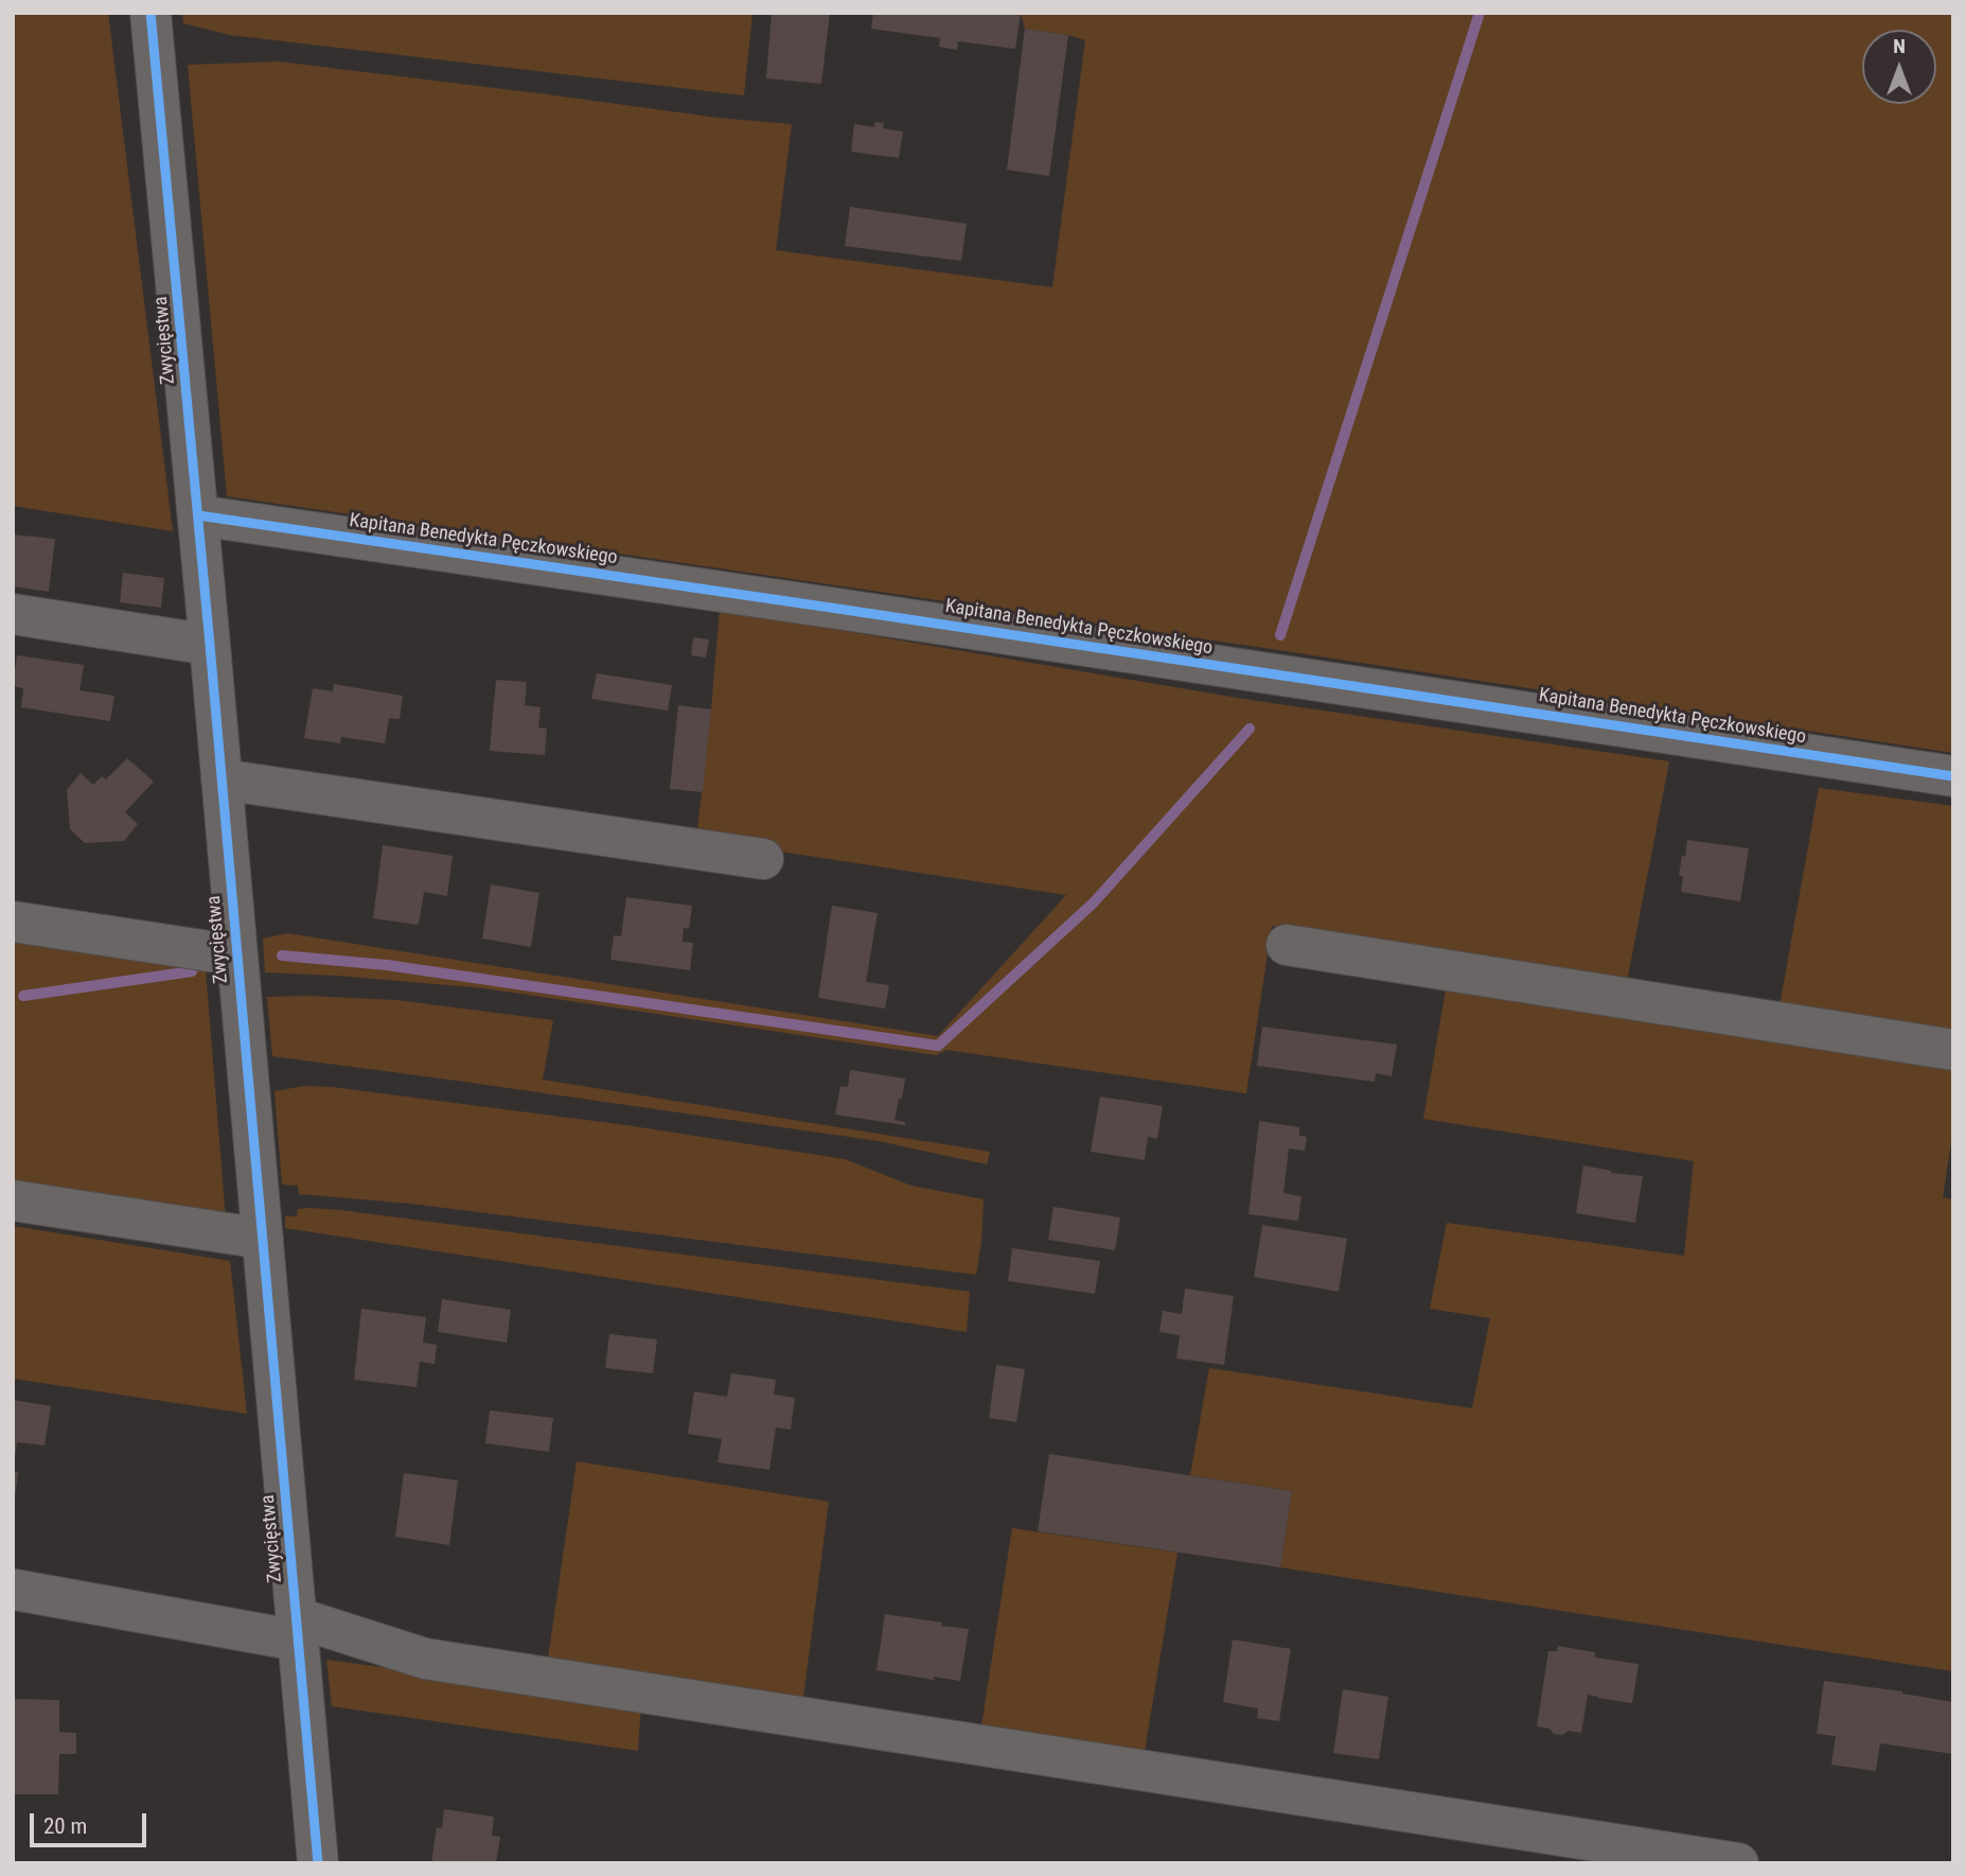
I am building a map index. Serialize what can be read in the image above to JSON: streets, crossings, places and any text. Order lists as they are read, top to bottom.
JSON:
{
  "streets": {
    "street": ["Zwycięstwa", "Kapitana Benedykta Pęczkowskiego"]
  },
  "crossings": [
    ["Zwycięstwa", "Kapitana Benedykta Pęczkowskiego"]
  ],
  "scale_bar": "20 m",
  "north": "top"
}
